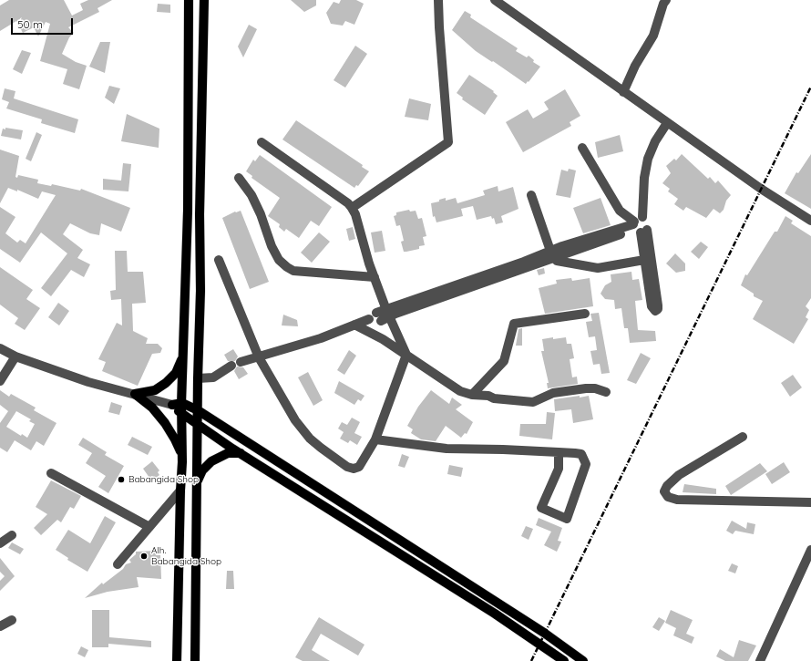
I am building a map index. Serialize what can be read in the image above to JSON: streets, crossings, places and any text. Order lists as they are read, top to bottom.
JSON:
{
  "places": ["Babangida Shop", "Alh. Babangida Shop"],
  "scale_bar": "50 m"
}
